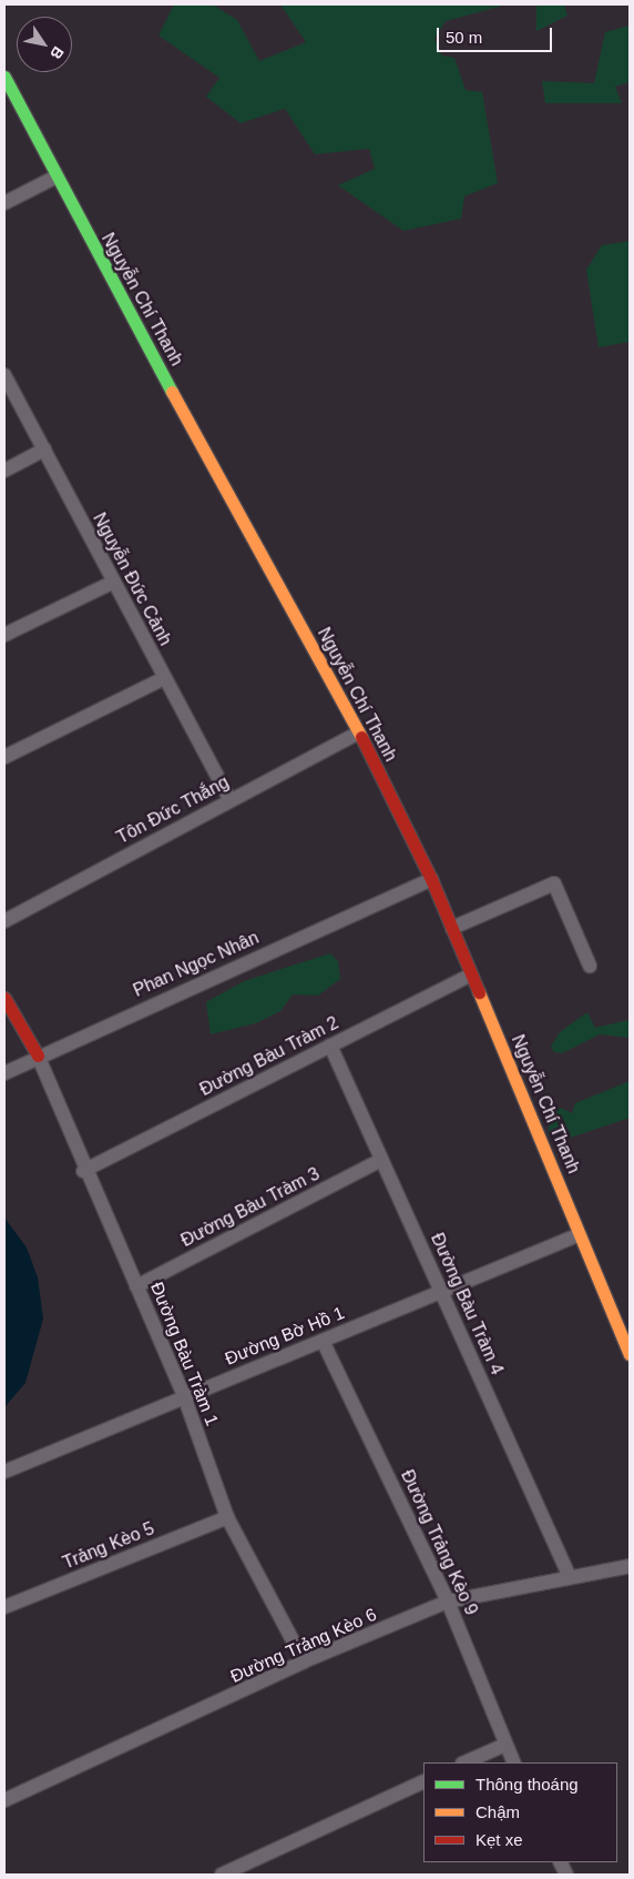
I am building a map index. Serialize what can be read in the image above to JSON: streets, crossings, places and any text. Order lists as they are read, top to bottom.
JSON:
{
  "streets": {
    "street": [
      "Nguyễn Chí Thanh",
      "Nguyễn Đức Cảnh",
      "Tôn Đức Thắng",
      "Phan Ngọc Nhân",
      "Đường Bàu Tràm 2",
      "Đường Bàu Tràm 3",
      "Đường Bàu Tràm 4",
      "Đường Bờ Hồ 1",
      "Đường Bàu Tràm 1",
      "Đường Trảng Kèo 9",
      "Trảng Kèo 5",
      "Đường Trảng Kèo 6"
    ]
  },
  "crossings": [
    ["Nguyễn Chí Thanh", "Tôn Đức Thắng"],
    ["Nguyễn Chí Thanh", "Phan Ngọc Nhân"],
    ["Nguyễn Chí Thanh", "Đường Bàu Tràm 2"],
    ["Nguyễn Chí Thanh", "Đường Bờ Hồ 1"],
    ["Nguyễn Đức Cảnh", "Tôn Đức Thắng"],
    ["Phan Ngọc Nhân", "Đường Bàu Tràm 1"],
    ["Đường Bàu Tràm 2", "Đường Bàu Tràm 4"],
    ["Đường Bàu Tràm 2", "Đường Bàu Tràm 1"],
    ["Đường Bàu Tràm 3", "Đường Bàu Tràm 4"],
    ["Đường Bàu Tràm 3", "Đường Bàu Tràm 1"],
    ["Đường Bàu Tràm 4", "Đường Bờ Hồ 1"],
    ["Đường Bàu Tràm 4", "Đường Trảng Kèo 6"],
    ["Đường Bờ Hồ 1", "Đường Bàu Tràm 1"],
    ["Đường Bờ Hồ 1", "Đường Trảng Kèo 9"],
    ["Đường Bàu Tràm 1", "Trảng Kèo 5"],
    ["Đường Bàu Tràm 1", "Đường Trảng Kèo 6"],
    ["Đường Trảng Kèo 9", "Đường Trảng Kèo 6"]
  ],
  "legend": ["Thông thoáng", "Chậm", "Kẹt xe"],
  "scale_bar": "50 m",
  "north": "bottom right"
}
